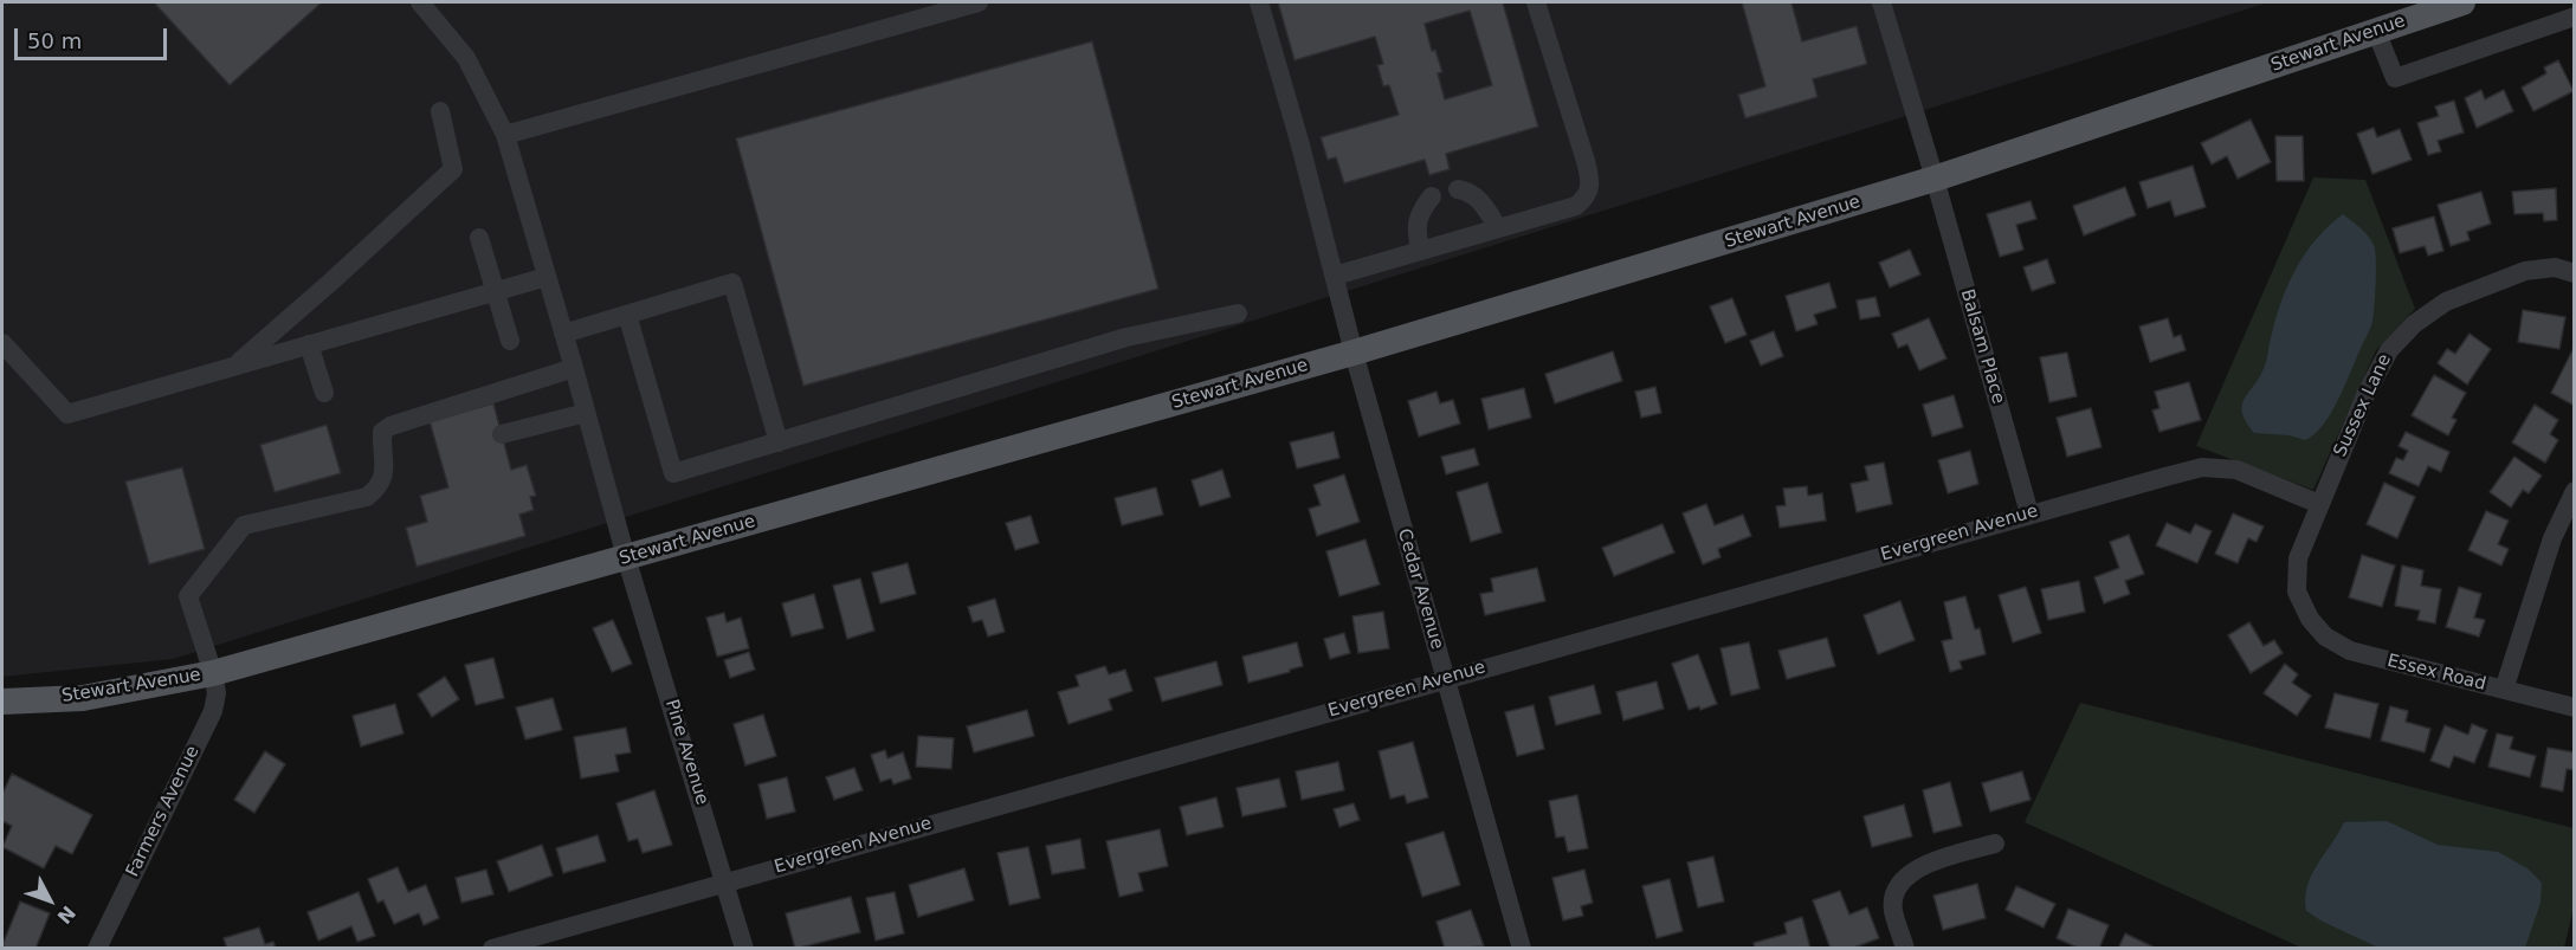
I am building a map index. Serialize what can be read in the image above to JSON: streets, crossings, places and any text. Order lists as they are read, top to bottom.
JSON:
{
  "streets": {
    "main road": ["Stewart Avenue"],
    "street": [
      "Balsam Place",
      "Sussex Lane",
      "Evergreen Avenue",
      "Cedar Avenue",
      "Essex Road",
      "Pine Avenue",
      "Farmers Avenue"
    ]
  },
  "crossings": [
    ["Stewart Avenue", "Balsam Place"],
    ["Stewart Avenue", "Cedar Avenue"],
    ["Stewart Avenue", "Pine Avenue"],
    ["Stewart Avenue", "Farmers Avenue"],
    ["Balsam Place", "Evergreen Avenue"],
    ["Sussex Lane", "Evergreen Avenue"],
    ["Sussex Lane", "Essex Road"],
    ["Evergreen Avenue", "Cedar Avenue"],
    ["Evergreen Avenue", "Pine Avenue"],
    ["Pine Avenue", "Farmers Avenue"]
  ],
  "scale_bar": "50 m",
  "north": "bottom right"
}
